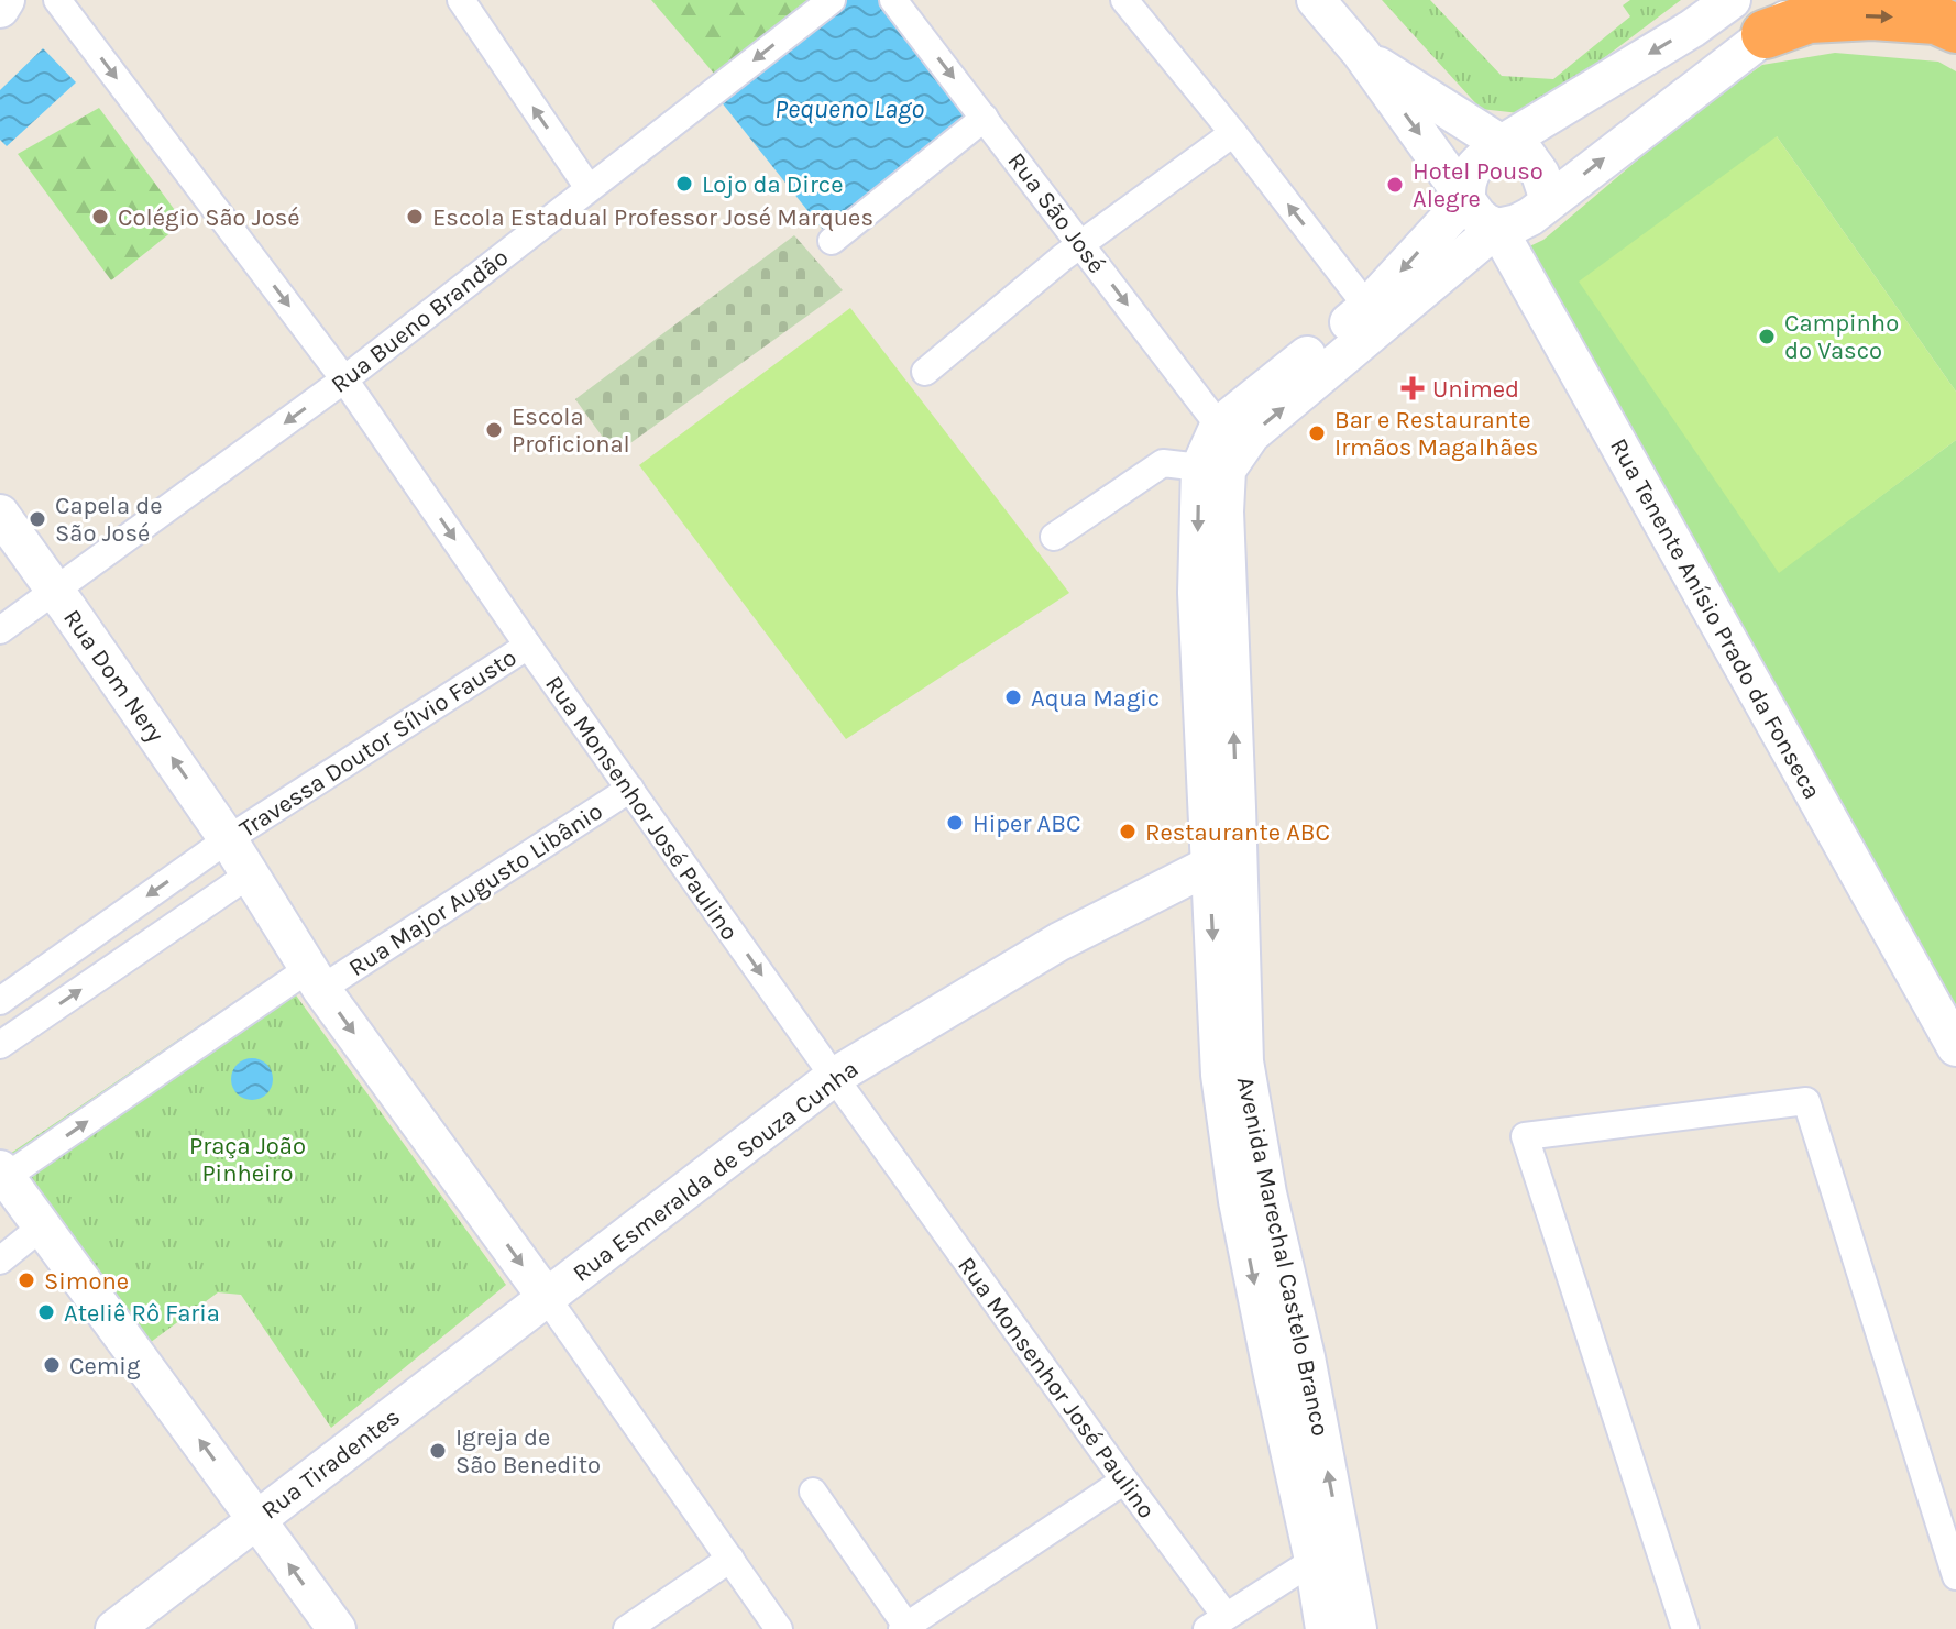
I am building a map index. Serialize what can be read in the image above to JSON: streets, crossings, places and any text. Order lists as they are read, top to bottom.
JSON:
{
  "streets": {
    "street": [
      "Rua São José",
      "Rua Bueno Brandão",
      "Rua Tenente Anísio Prado da Fonseca",
      "Rua Dom Nery",
      "Travessa Doutor Sílvio Fausto",
      "Rua Monsenhor José Paulino",
      "Rua Major Augusto Libânio",
      "Rua Esmeralda de Souza Cunha",
      "Avenida Marechal Castelo Branco",
      "Rua Tiradentes"
    ]
  },
  "crossings": [
    ["Rua São José", "Avenida Marechal Castelo Branco"],
    ["Rua Bueno Brandão", "Rua Dom Nery"],
    ["Rua Bueno Brandão", "Rua Monsenhor José Paulino"],
    ["Rua Tenente Anísio Prado da Fonseca", "Avenida Marechal Castelo Branco"],
    ["Rua Dom Nery", "Travessa Doutor Sílvio Fausto"],
    ["Travessa Doutor Sílvio Fausto", "Rua Monsenhor José Paulino"],
    ["Rua Monsenhor José Paulino", "Rua Major Augusto Libânio"],
    ["Rua Monsenhor José Paulino", "Rua Esmeralda de Souza Cunha"],
    ["Rua Esmeralda de Souza Cunha", "Avenida Marechal Castelo Branco"],
    ["Rua Esmeralda de Souza Cunha", "Rua Tiradentes"]
  ],
  "one_way": ["Rua Bueno Brandão", "Rua Dom Nery", "Rua Monsenhor José Paulino"],
  "water": ["Pequeno Lago"],
  "parks": ["Praça João Pinheiro"],
  "places": {
    "other": [
      "Lojo da Dirce",
      "Hotel Pouso Alegre",
      "Colégio São José",
      "Escola Estadual Professor José Marques",
      "Campinho do Vasco",
      "Escola Proficional",
      "Bar e Restaurante Irmãos Magalhães",
      "Capela de São José",
      "Aqua Magic",
      "Hiper ABC",
      "Restaurante ABC",
      "Simone",
      "Ateliê Rô Faria",
      "Cemig",
      "Igreja de São Benedito"
    ],
    "health": ["Unimed"]
  }
}
